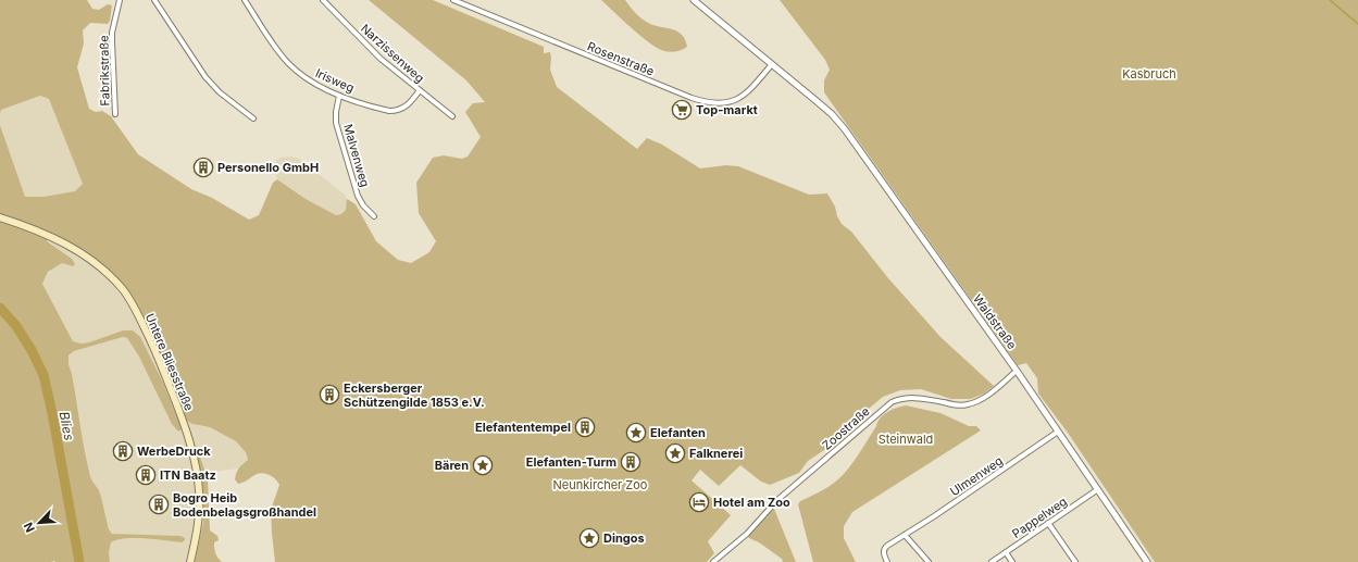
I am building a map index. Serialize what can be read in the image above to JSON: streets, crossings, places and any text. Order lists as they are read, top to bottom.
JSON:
{
  "streets": {
    "main road": ["Untere Bliesstraße"],
    "street": [
      "Narzissenweg",
      "Rosenstraße",
      "Fabrikstraße",
      "Irisweg",
      "Malvenweg",
      "Waldstraße",
      "Zoostraße",
      "Ulmenweg",
      "Pappelweg"
    ]
  },
  "crossings": [
    ["Narzissenweg", "Irisweg"],
    ["Rosenstraße", "Waldstraße"],
    ["Irisweg", "Malvenweg"],
    ["Waldstraße", "Zoostraße"],
    ["Waldstraße", "Ulmenweg"],
    ["Waldstraße", "Pappelweg"]
  ],
  "water": ["Blies"],
  "parks": ["Kasbruch", "Steinwald", "Neunkircher Zoo"],
  "places": {
    "supermarket": ["Top-markt"],
    "building": [
      "Personello GmbH",
      "Eckersberger Schützengilde 1853 e.V.",
      "Elefantentempel",
      "WerbeDruck",
      "Elefanten-Turm",
      "ITN Baatz",
      "Bogro Heib Bodenbelagsgroßhandel"
    ],
    "place": [
      "Elefanten",
      "Falknerei",
      "Bären",
      "Dingos"
    ],
    "hotel": ["Hotel am Zoo"]
  },
  "north": "bottom left"
}
